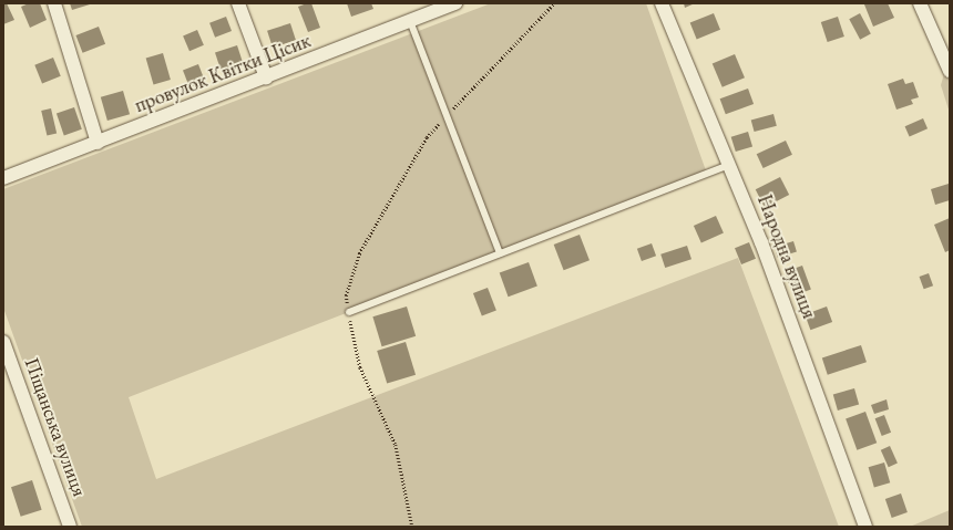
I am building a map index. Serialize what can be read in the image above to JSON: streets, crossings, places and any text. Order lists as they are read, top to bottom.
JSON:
{
  "streets": {
    "street": ["провулок Квітки Цісик", "Народна вулиця", "Піщанська вулиця"]
  }
}
